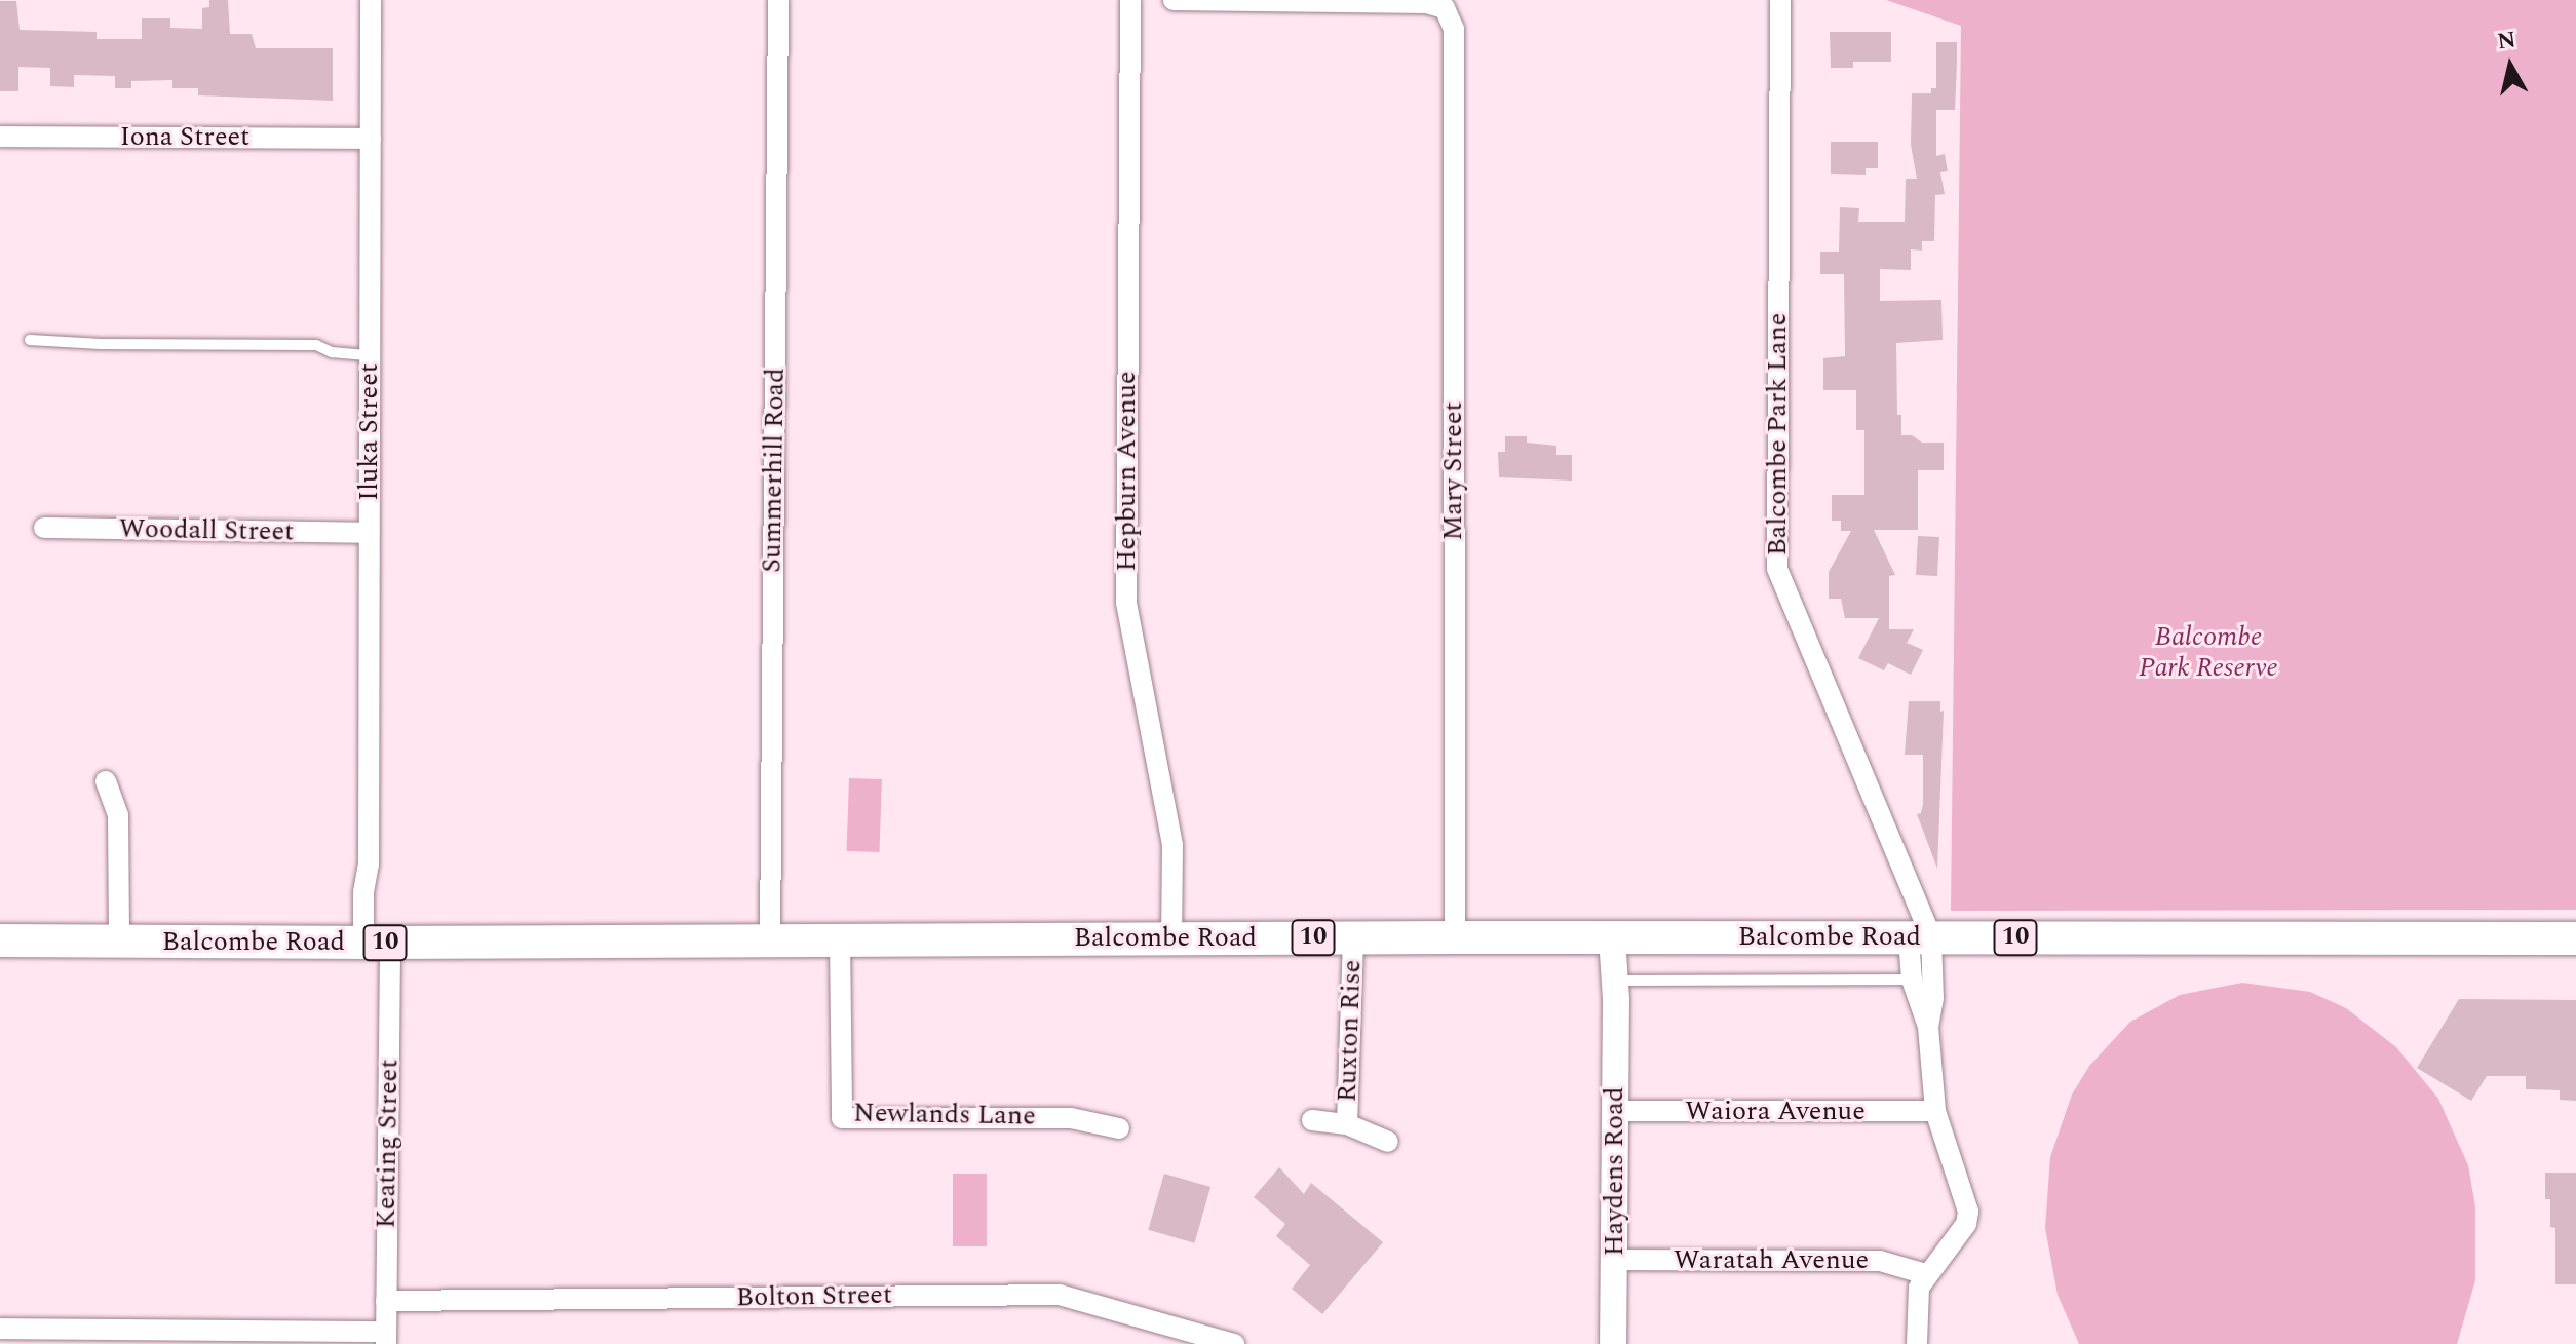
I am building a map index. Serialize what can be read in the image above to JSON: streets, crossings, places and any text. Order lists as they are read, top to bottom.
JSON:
{
  "streets": {
    "main road": ["10", "Balcombe Road"],
    "street": [
      "Iona Street",
      "Iluka Street",
      "Balcombe Park Lane",
      "Summerhill Road",
      "Hepburn Avenue",
      "Mary Street",
      "Woodall Street",
      "Ruxton Rise",
      "Waiora Avenue",
      "Newlands Lane",
      "Keating Street",
      "Haydens Road",
      "Waratah Avenue",
      "Bolton Street"
    ]
  },
  "crossings": [
    ["Iona Street", "Iluka Street"],
    ["Iluka Street", "Woodall Street"],
    ["Iluka Street", "Balcombe Road"],
    ["Iluka Street", "Keating Street"],
    ["Balcombe Park Lane", "Balcombe Road"],
    ["Summerhill Road", "Balcombe Road"],
    ["Hepburn Avenue", "Balcombe Road"],
    ["Mary Street", "Balcombe Road"],
    ["Balcombe Road", "Ruxton Rise"],
    ["Balcombe Road", "Newlands Lane"],
    ["Balcombe Road", "Keating Street"],
    ["Balcombe Road", "Haydens Road"],
    ["Waiora Avenue", "Haydens Road"],
    ["Keating Street", "Bolton Street"],
    ["Haydens Road", "Waratah Avenue"]
  ],
  "parks": ["Balcombe Park Reserve"],
  "north": "top"
}
